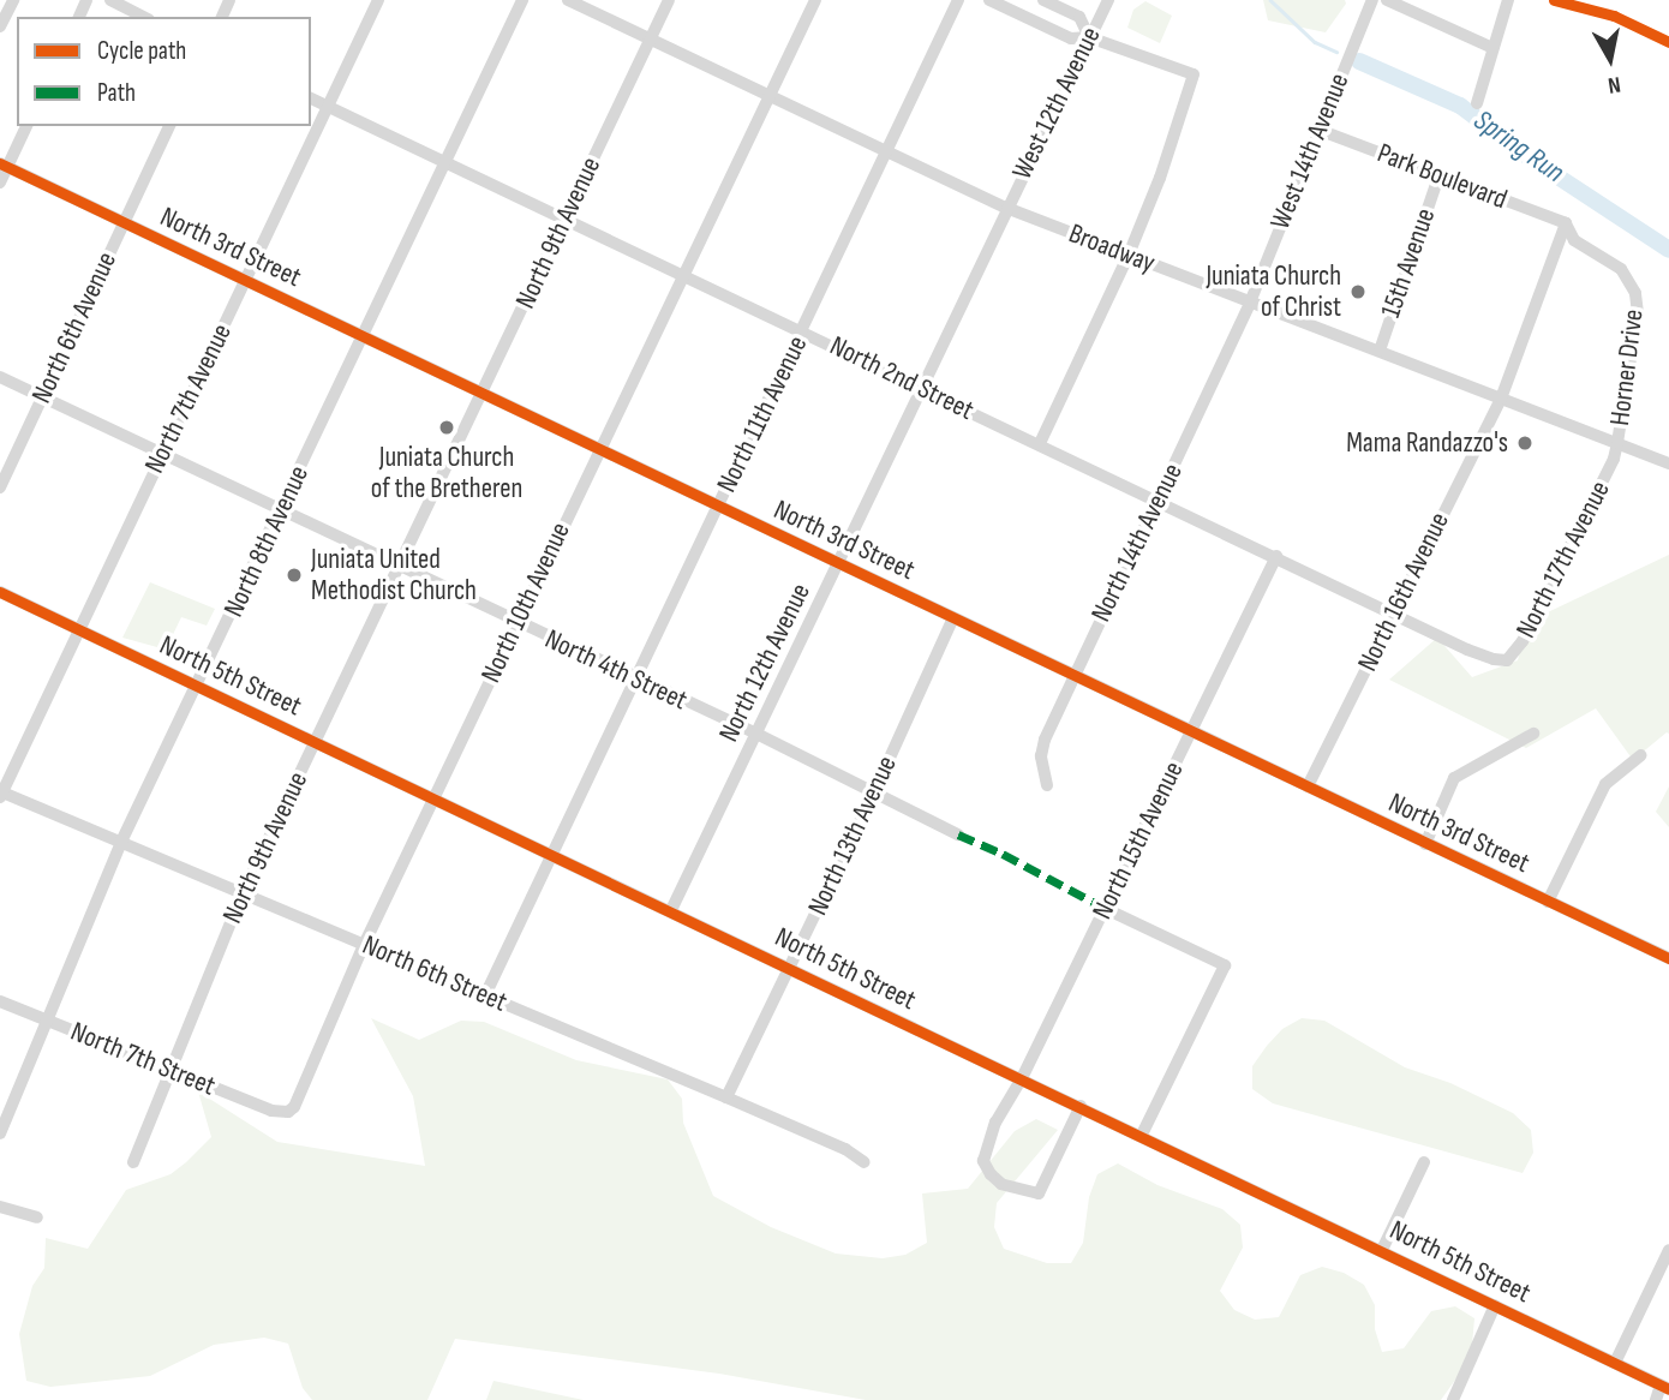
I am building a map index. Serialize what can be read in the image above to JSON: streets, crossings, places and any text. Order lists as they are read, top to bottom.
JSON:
{
  "streets": {
    "street": [
      "West 12th Avenue",
      "West 14th Avenue",
      "Park Boulevard",
      "North 9th Avenue",
      "North 3rd Street",
      "Broadway",
      "15th Avenue",
      "North 6th Avenue",
      "Horner Drive",
      "North 2nd Street",
      "North 7th Avenue",
      "North 11th Avenue",
      "North 8th Avenue",
      "North 14th Avenue",
      "North 17th Avenue",
      "North 16th Avenue",
      "North 10th Avenue",
      "North 12th Avenue",
      "North 4th Street",
      "North 5th Street",
      "North 13th Avenue",
      "North 15th Avenue",
      "North 6th Street",
      "North 7th Street"
    ]
  },
  "crossings": [
    ["West 12th Avenue", "Broadway"],
    ["West 12th Avenue", "North 12th Avenue"],
    ["West 14th Avenue", "Park Boulevard"],
    ["West 14th Avenue", "Broadway"],
    ["West 14th Avenue", "North 14th Avenue"],
    ["Park Boulevard", "15th Avenue"],
    ["Park Boulevard", "Horner Drive"],
    ["Park Boulevard", "North 16th Avenue"],
    ["North 9th Avenue", "North 3rd Street"],
    ["North 9th Avenue", "Broadway"],
    ["North 9th Avenue", "North 2nd Street"],
    ["North 9th Avenue", "North 4th Street"],
    ["North 9th Avenue", "North 5th Street"],
    ["North 9th Avenue", "North 6th Street"],
    ["North 9th Avenue", "North 7th Street"],
    ["North 3rd Street", "North 6th Avenue"],
    ["North 3rd Street", "North 7th Avenue"],
    ["North 3rd Street", "North 11th Avenue"],
    ["North 3rd Street", "North 8th Avenue"],
    ["North 3rd Street", "North 14th Avenue"],
    ["North 3rd Street", "North 16th Avenue"],
    ["North 3rd Street", "North 10th Avenue"],
    ["North 3rd Street", "North 12th Avenue"],
    ["North 3rd Street", "North 13th Avenue"],
    ["North 3rd Street", "North 15th Avenue"],
    ["Broadway", "15th Avenue"],
    ["Broadway", "Horner Drive"],
    ["Broadway", "North 11th Avenue"],
    ["Broadway", "North 14th Avenue"],
    ["Broadway", "North 17th Avenue"],
    ["Broadway", "North 16th Avenue"],
    ["Broadway", "North 10th Avenue"],
    ["Broadway", "North 12th Avenue"],
    ["North 6th Avenue", "North 4th Street"],
    ["Horner Drive", "North 17th Avenue"],
    ["Horner Drive", "North 16th Avenue"],
    ["North 2nd Street", "North 7th Avenue"],
    ["North 2nd Street", "North 11th Avenue"],
    ["North 2nd Street", "North 8th Avenue"],
    ["North 2nd Street", "North 14th Avenue"],
    ["North 2nd Street", "North 17th Avenue"],
    ["North 2nd Street", "North 16th Avenue"],
    ["North 2nd Street", "North 10th Avenue"],
    ["North 2nd Street", "North 12th Avenue"],
    ["North 2nd Street", "North 15th Avenue"],
    ["North 7th Avenue", "North 4th Street"],
    ["North 7th Avenue", "North 5th Street"],
    ["North 7th Avenue", "North 6th Street"],
    ["North 11th Avenue", "North 4th Street"],
    ["North 11th Avenue", "North 5th Street"],
    ["North 11th Avenue", "North 6th Street"],
    ["North 8th Avenue", "North 4th Street"],
    ["North 8th Avenue", "North 5th Street"],
    ["North 8th Avenue", "North 6th Street"],
    ["North 8th Avenue", "North 7th Street"],
    ["North 10th Avenue", "North 4th Street"],
    ["North 10th Avenue", "North 5th Street"],
    ["North 10th Avenue", "North 6th Street"],
    ["North 10th Avenue", "North 7th Street"],
    ["North 12th Avenue", "North 4th Street"],
    ["North 12th Avenue", "North 5th Street"],
    ["North 4th Street", "North 13th Avenue"],
    ["North 5th Street", "North 13th Avenue"],
    ["North 5th Street", "North 15th Avenue"],
    ["North 13th Avenue", "North 6th Street"]
  ],
  "water": ["Spring Run"],
  "places": [
    "Juniata Church of Christ",
    "Juniata Church of the Bretheren",
    "Mama Randazzo's",
    "Juniata United Methodist Church"
  ],
  "legend": ["Cycle path", "Path"],
  "north": "bottom"
}
